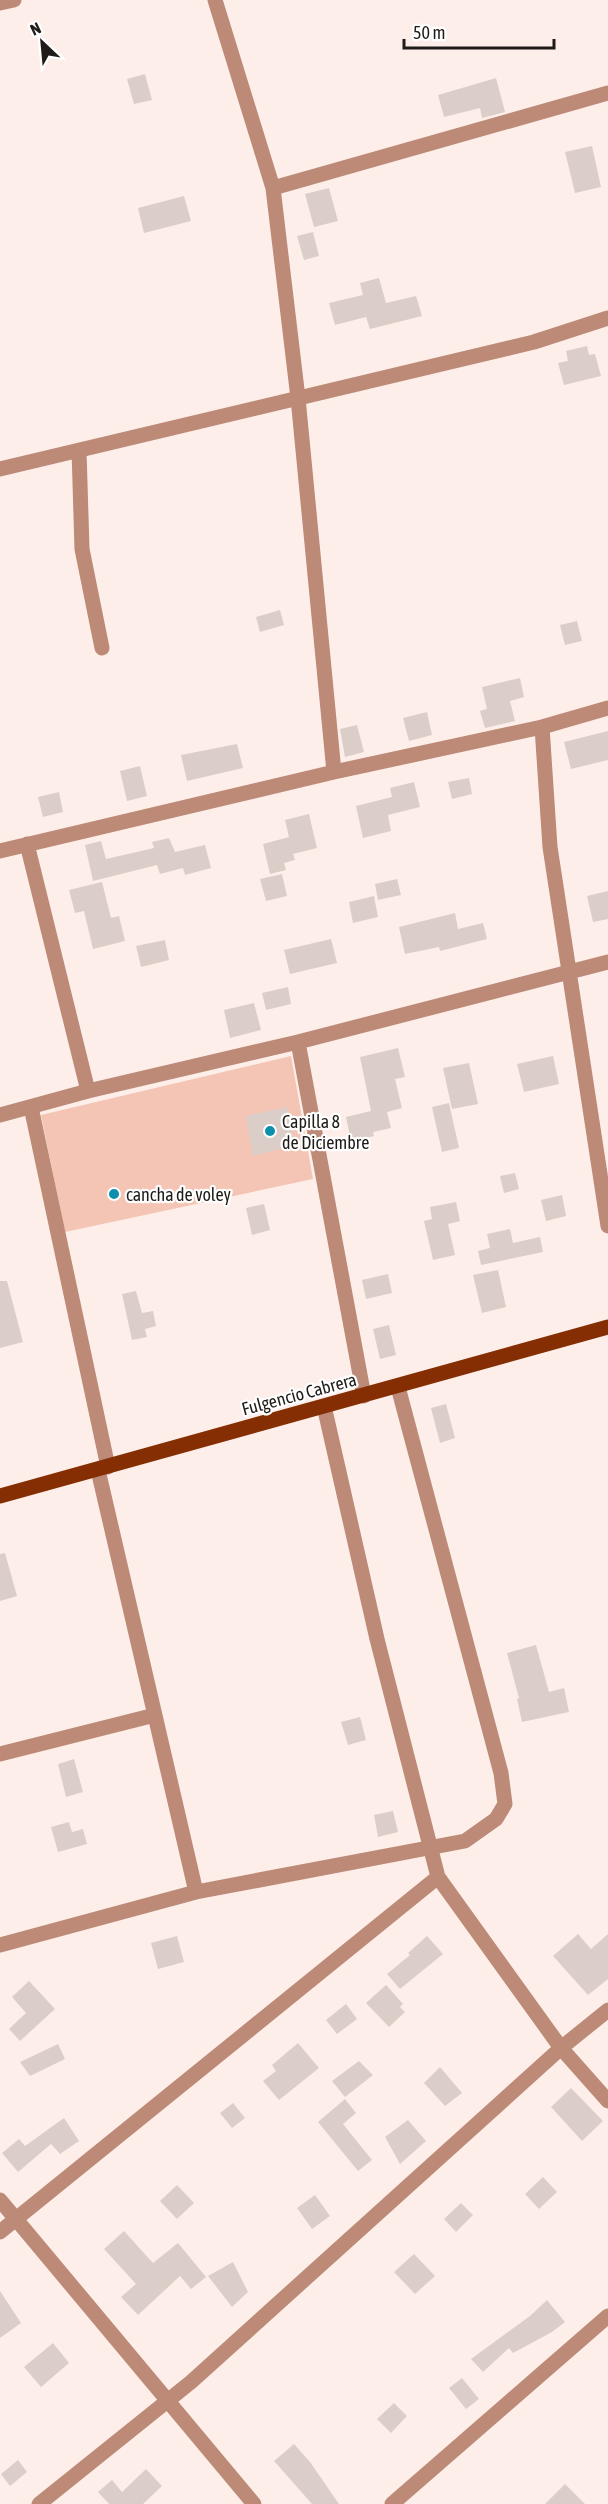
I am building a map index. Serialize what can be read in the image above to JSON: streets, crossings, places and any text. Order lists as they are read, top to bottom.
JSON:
{
  "streets": {
    "main road": ["Fulgencio Cabrera"]
  },
  "places": ["Capilla 8 de Diciembre", "cancha de voley"],
  "scale_bar": "50 m",
  "north": "top left"
}
